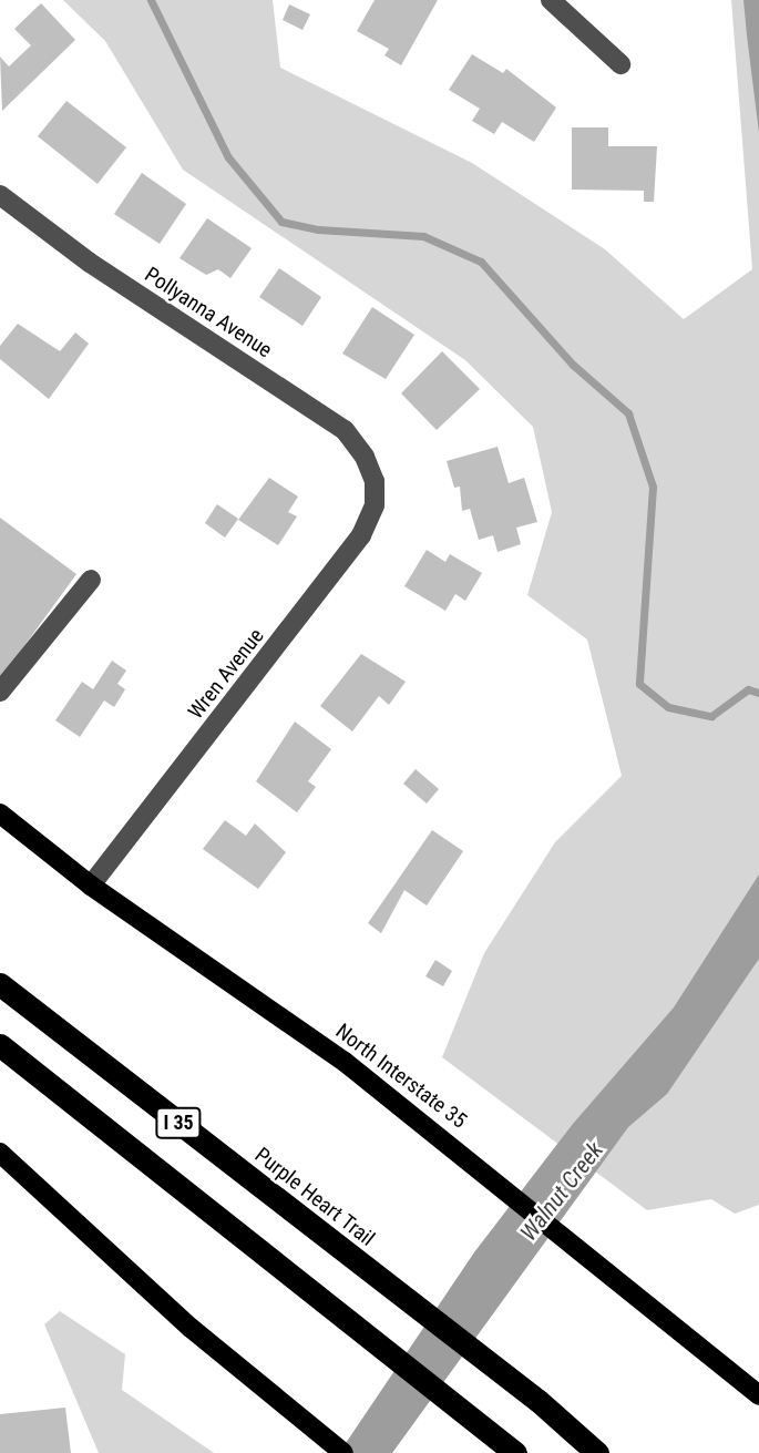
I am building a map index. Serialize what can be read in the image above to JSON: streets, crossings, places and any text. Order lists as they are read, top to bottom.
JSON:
{
  "streets": {
    "highway": ["I 35", "Purple Heart Trail"],
    "main road": ["North Interstate 35"],
    "street": ["Pollyanna Avenue", "Wren Avenue"]
  },
  "crossings": [
    ["Pollyanna Avenue", "Wren Avenue"],
    ["Wren Avenue", "North Interstate 35"]
  ],
  "water": ["Walnut Creek"]
}
